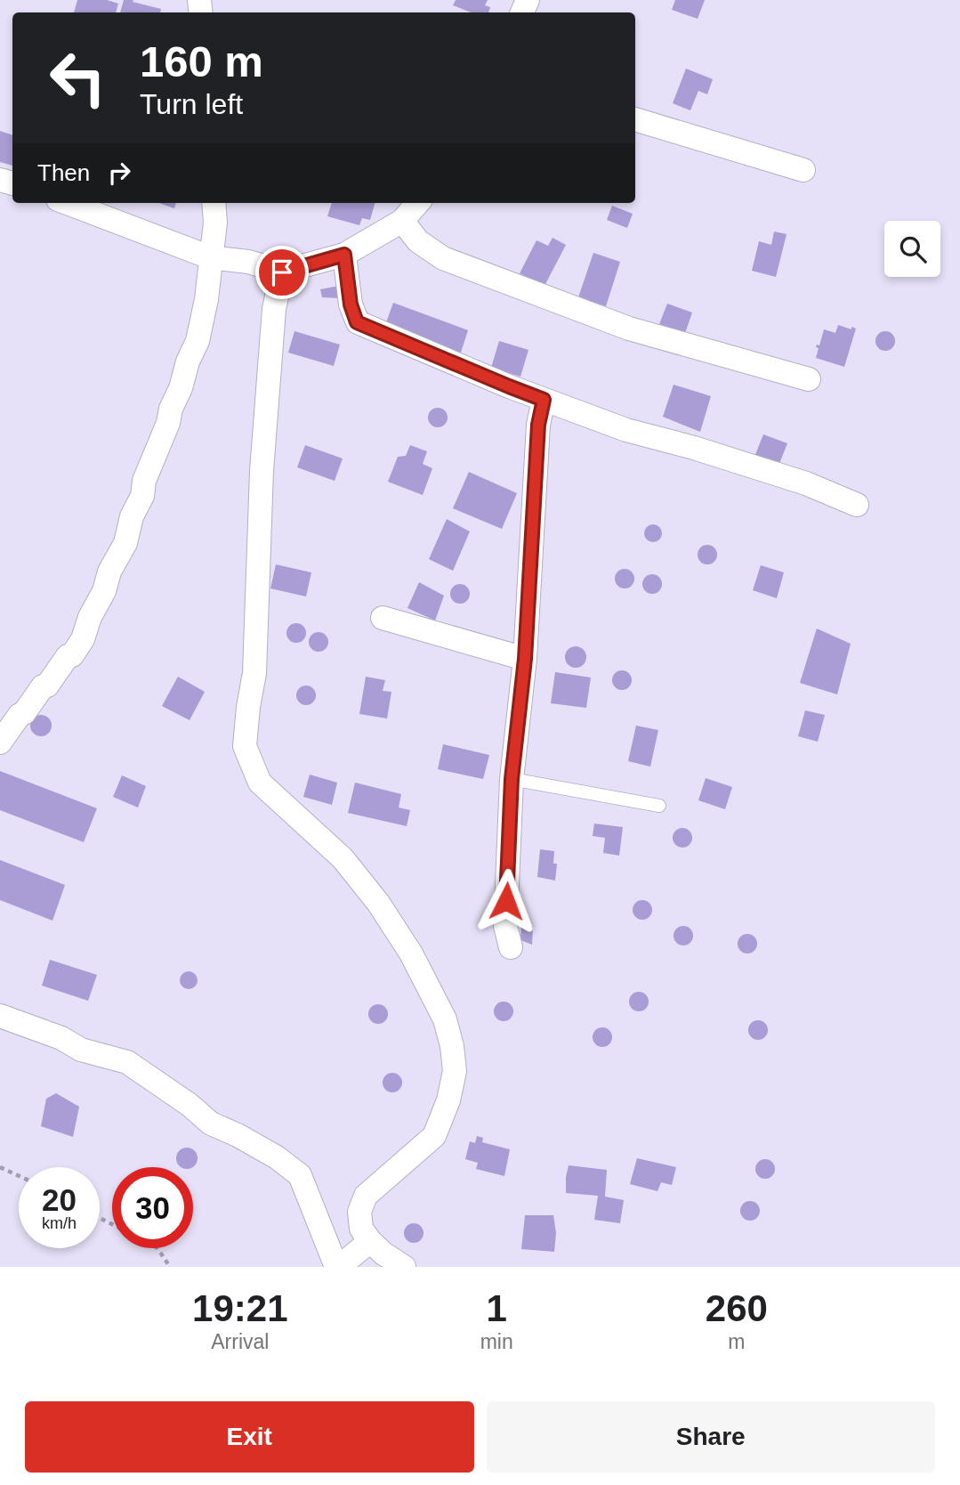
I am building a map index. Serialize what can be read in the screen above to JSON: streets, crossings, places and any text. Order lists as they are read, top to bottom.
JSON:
{
  "page": {
    "turn": ["160 m", "Turn left"],
    "then": "Then",
    "speed": "20 km/h",
    "limit": "30",
    "eta": [
      "19:21",
      "Arrival",
      "1",
      "min",
      "260",
      "m"
    ],
    "buttons": ["Exit", "Share"]
  }
}
